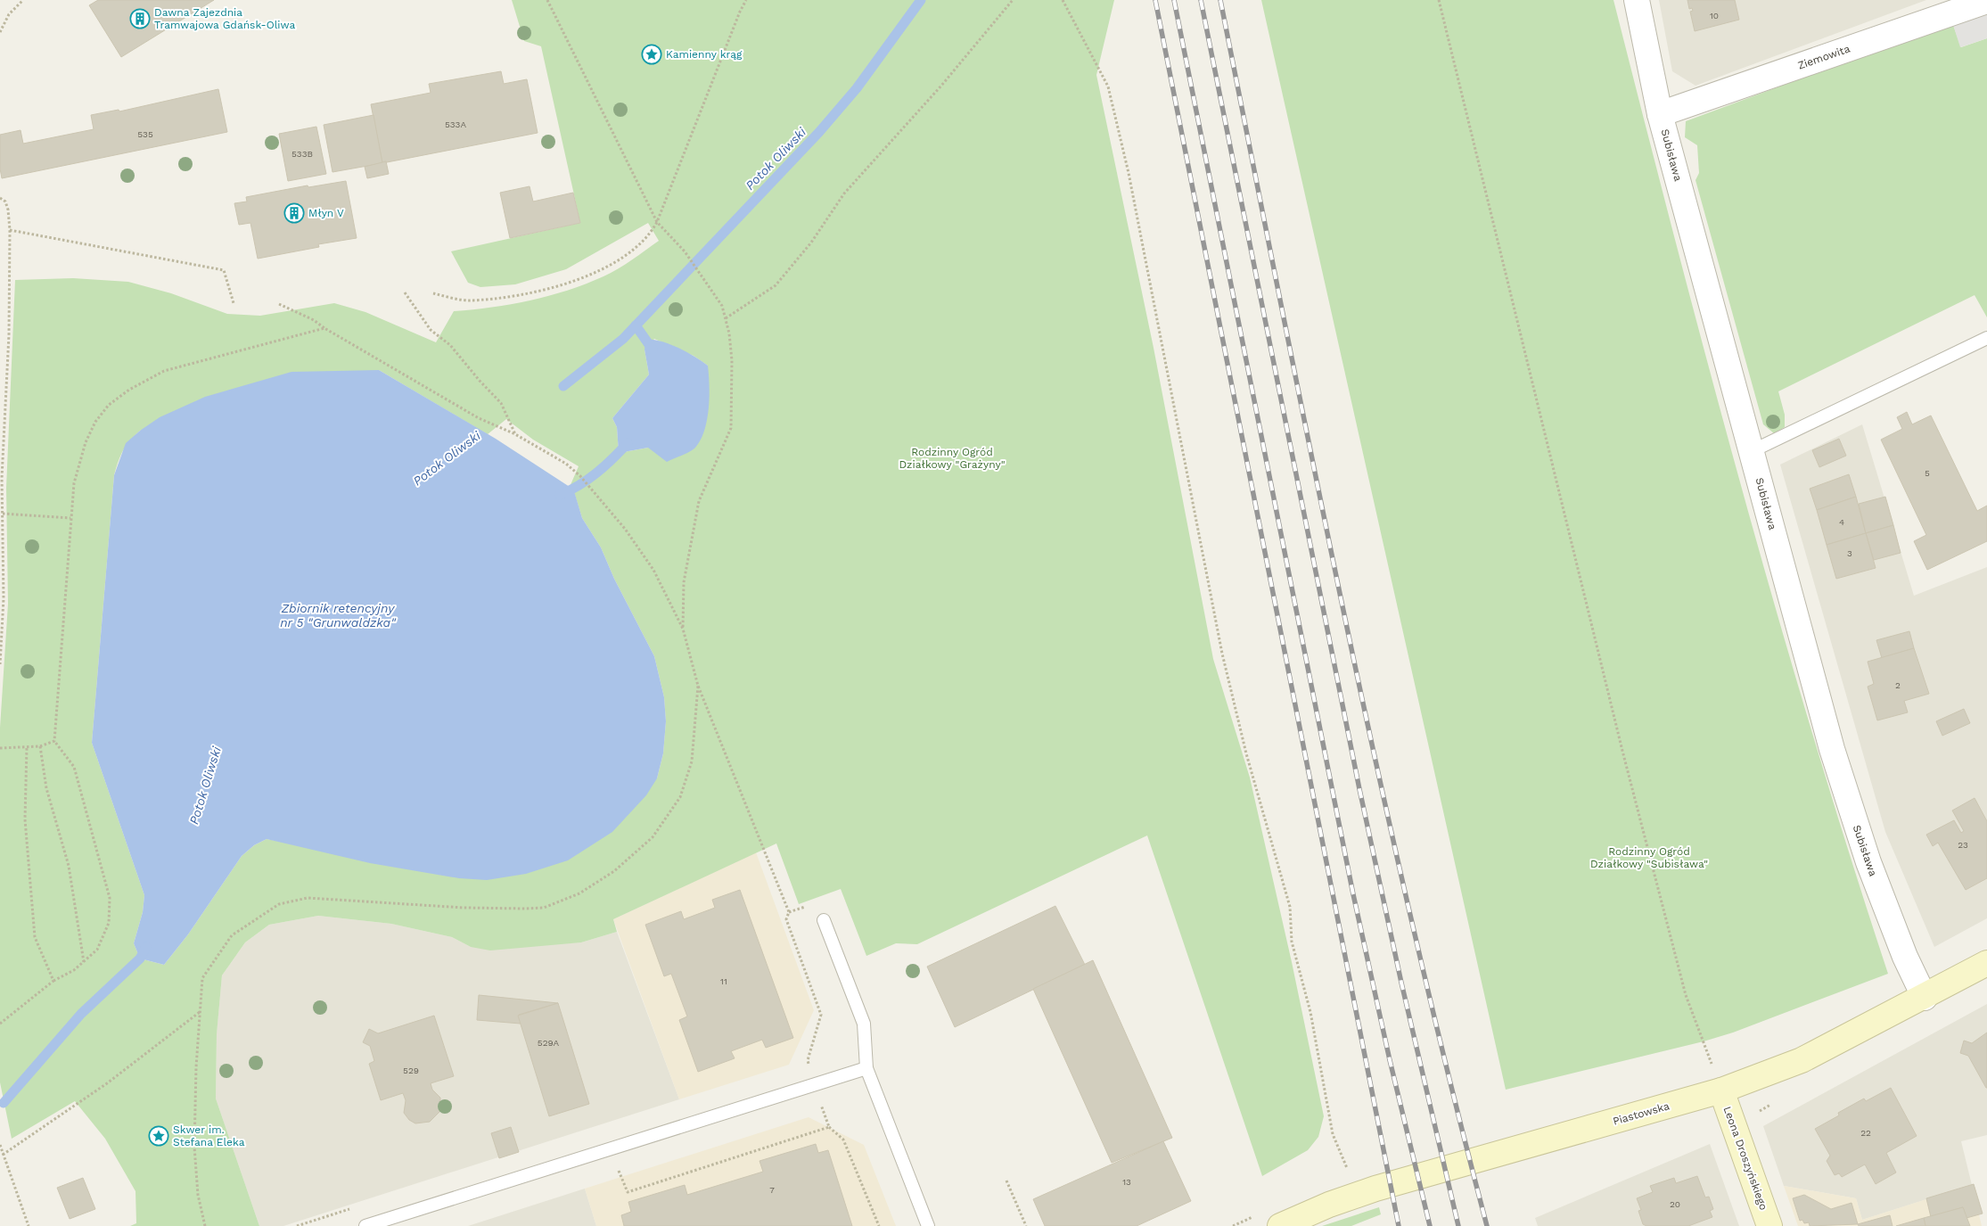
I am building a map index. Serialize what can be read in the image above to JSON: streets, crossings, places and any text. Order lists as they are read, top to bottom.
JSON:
{
  "streets": {
    "street": [
      "Ziemowita",
      "Subisława",
      "Piastowska",
      "Leona Droszyńskiego"
    ]
  },
  "crossings": [
    ["Ziemowita", "Subisława"],
    ["Subisława", "Piastowska"],
    ["Piastowska", "Leona Droszyńskiego"]
  ],
  "water": ["Potok Oliwski", "Zbiornik retencyjny nr 5 \"Grunwaldzka\""],
  "parks": ["Rodzinny Ogród Działkowy \"Grażyny\"", "Rodzinny Ogród Działkowy \"Subisława\""],
  "places": {
    "building": ["Dawna Zajezdnia Tramwajowa Gdańsk-Oliwa", "Młyn V"],
    "place": ["Kamienny krąg", "Skwer im. Stefana Eleka"]
  },
  "house_numbers": [
    "10",
    "533A",
    "535",
    "533B",
    "5",
    "4",
    "3",
    "2",
    "23",
    "11",
    "529A",
    "529",
    "22",
    "13",
    "7",
    "20"
  ]
}
